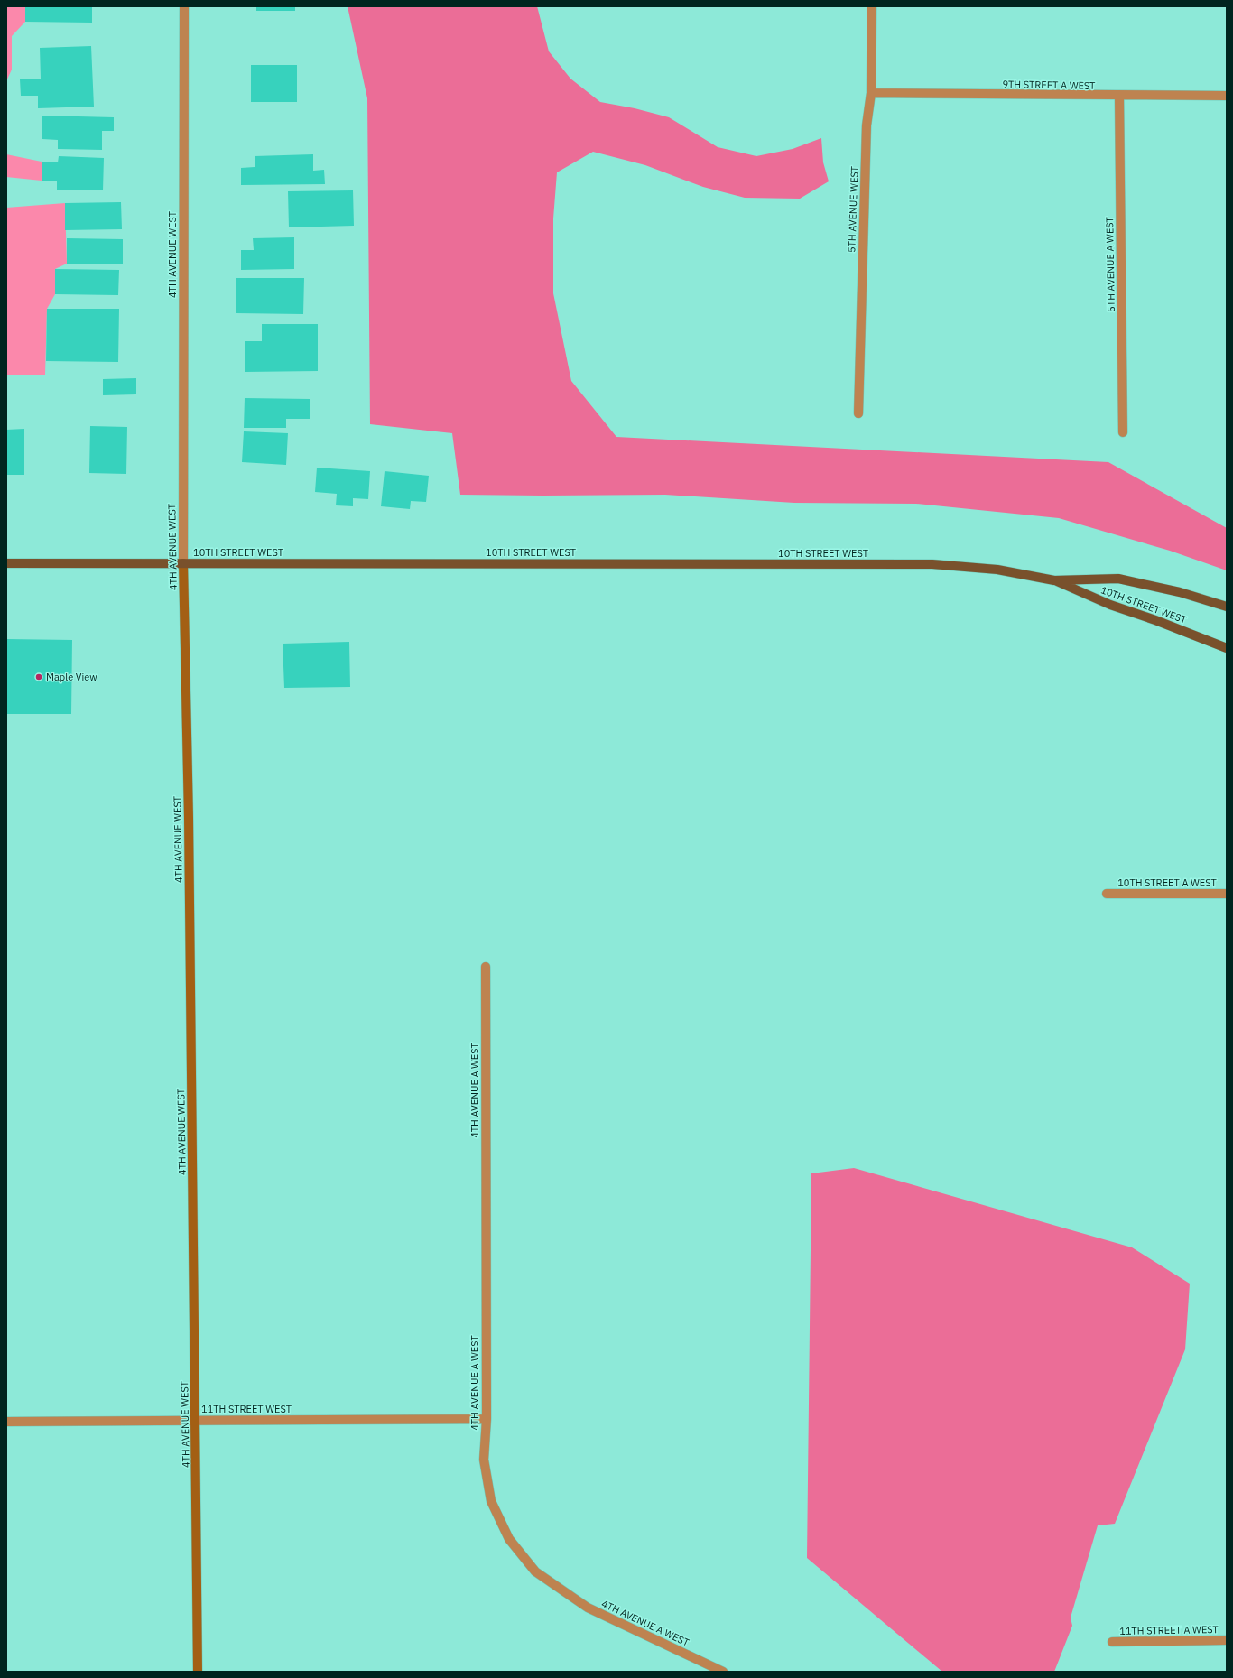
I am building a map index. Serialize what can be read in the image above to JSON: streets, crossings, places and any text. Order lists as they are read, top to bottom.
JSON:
{
  "streets": {
    "main road": ["10TH STREET WEST"],
    "street": [
      "9TH STREET A WEST",
      "5TH AVENUE WEST",
      "4TH AVENUE WEST",
      "5TH AVENUE A WEST",
      "10TH STREET A WEST",
      "4TH AVENUE A WEST",
      "11TH STREET WEST",
      "11TH STREET A WEST"
    ]
  },
  "crossings": [
    ["9TH STREET A WEST", "5TH AVENUE WEST"],
    ["9TH STREET A WEST", "5TH AVENUE A WEST"],
    ["4TH AVENUE WEST", "10TH STREET WEST"],
    ["4TH AVENUE WEST", "11TH STREET WEST"],
    ["4TH AVENUE A WEST", "11TH STREET WEST"]
  ],
  "places": ["Maple View"]
}
